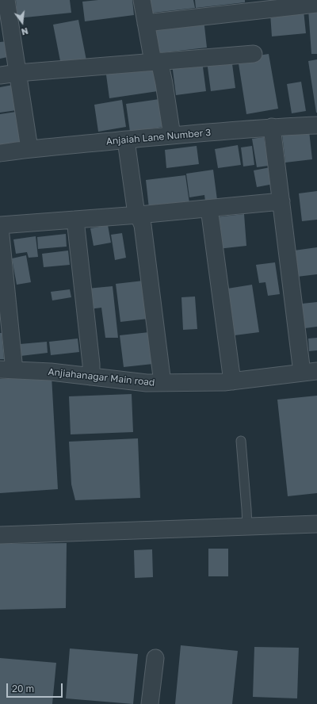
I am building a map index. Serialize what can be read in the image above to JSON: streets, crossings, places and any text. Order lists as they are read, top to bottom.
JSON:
{
  "streets": {
    "street": ["Anjaiah Lane Number 3", "Anjiahanagar Main road"]
  },
  "scale_bar": "20 m",
  "north": "bottom"
}
